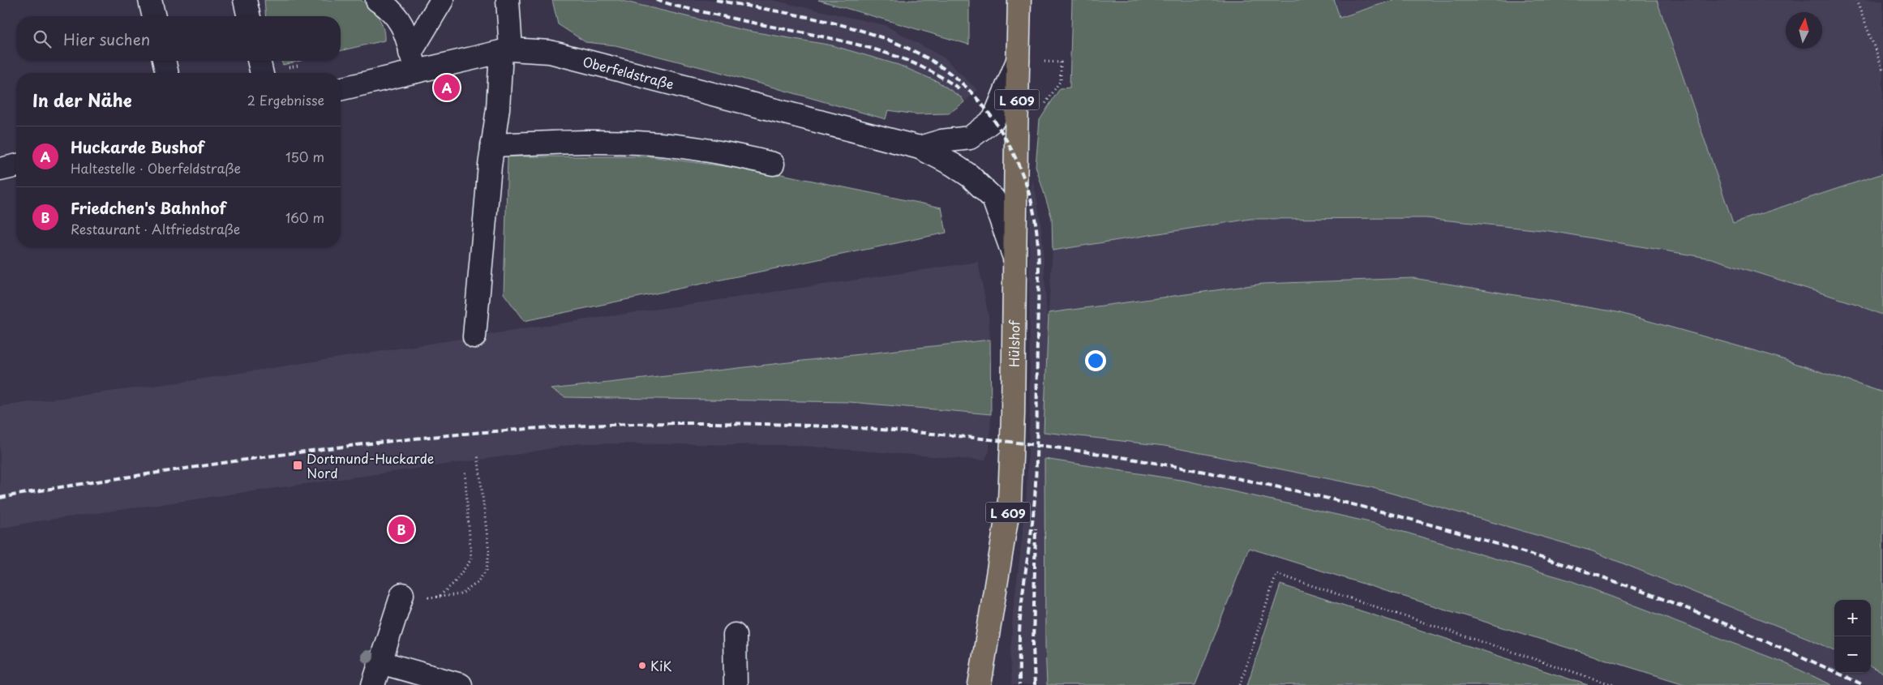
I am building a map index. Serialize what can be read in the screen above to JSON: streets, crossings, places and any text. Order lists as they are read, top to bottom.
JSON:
{
  "streets": {
    "main road": ["L 609", "Hülshof"],
    "street": ["Oberfeldstraße"]
  },
  "crossings": [
    ["Oberfeldstraße", "Hülshof"]
  ],
  "places": {
    "transit": ["Dortmund-Huckarde Nord"],
    "other": ["KiK"]
  },
  "north": "top",
  "page": {
    "search": "Hier suchen",
    "pins": ["A", "B"],
    "heading": ["In der Nähe", "2 Ergebnisse"],
    "list": [
      {
        "mark": "A",
        "name": "Huckarde Bushof",
        "note": "Haltestelle · Oberfeldstraße",
        "value": "150 m"
      },
      {
        "mark": "B",
        "name": "Friedchen's Bahnhof",
        "note": "Restaurant · Altfriedstraße",
        "value": "160 m"
      }
    ],
    "map_buttons": ["+", "−"]
  }
}
